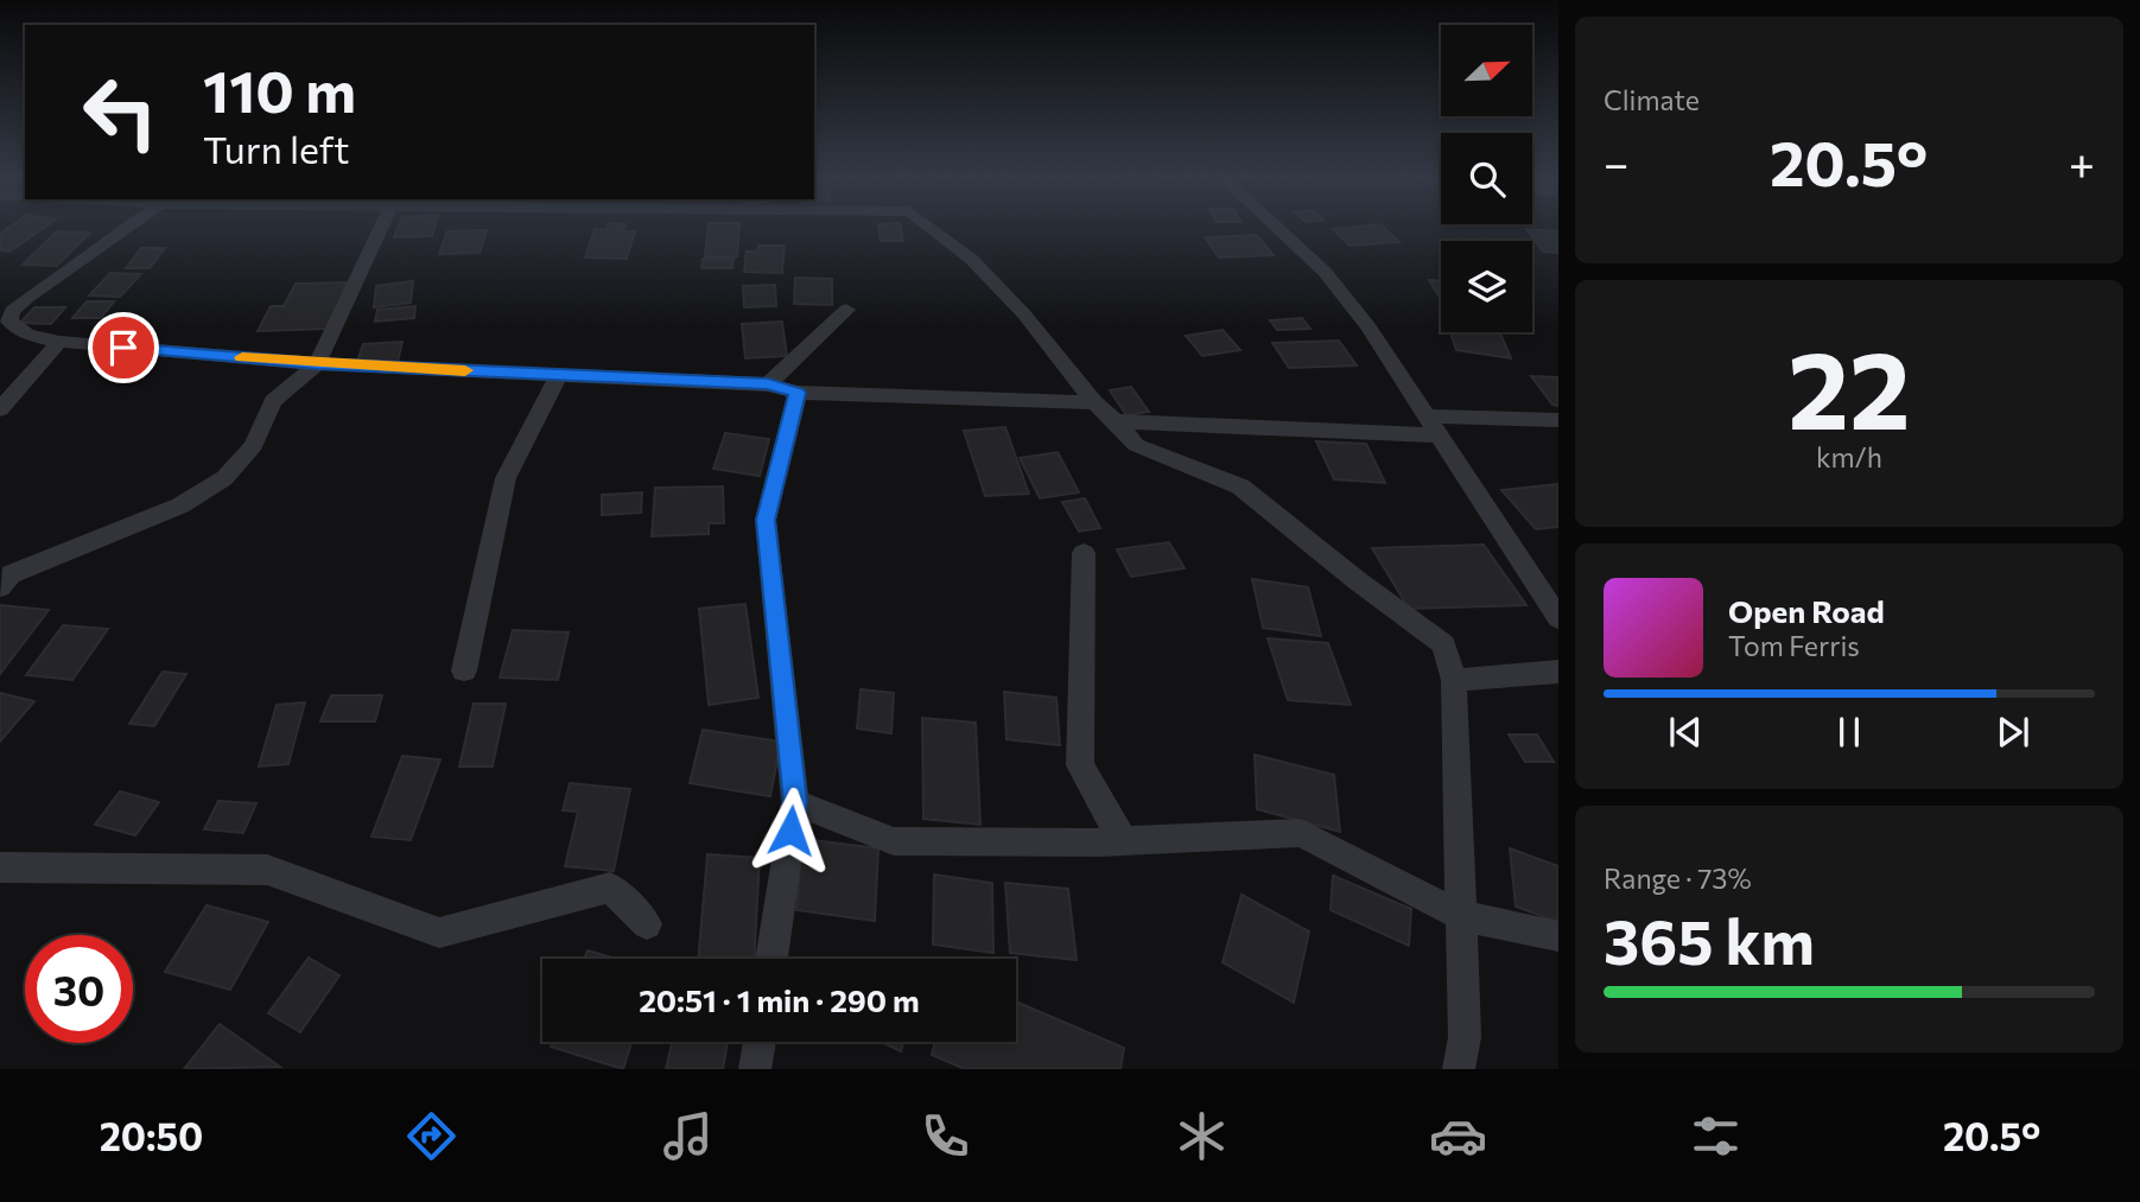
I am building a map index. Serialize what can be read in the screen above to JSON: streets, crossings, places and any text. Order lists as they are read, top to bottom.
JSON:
{
  "north": "top right",
  "page": {
    "tile": [
      "Climate",
      ["22", "km/h"],
      ["Range · 73%", "365 km"]
    ],
    "turn": ["110 m", "Turn left"],
    "heat": ["−", "20.5°", "+"],
    "song": ["Open Road", "Tom Ferris"],
    "limit": "30",
    "trip": "20:51 · 1 min · 290 m",
    "tabs": ["20:50", "20.5°"]
  }
}
